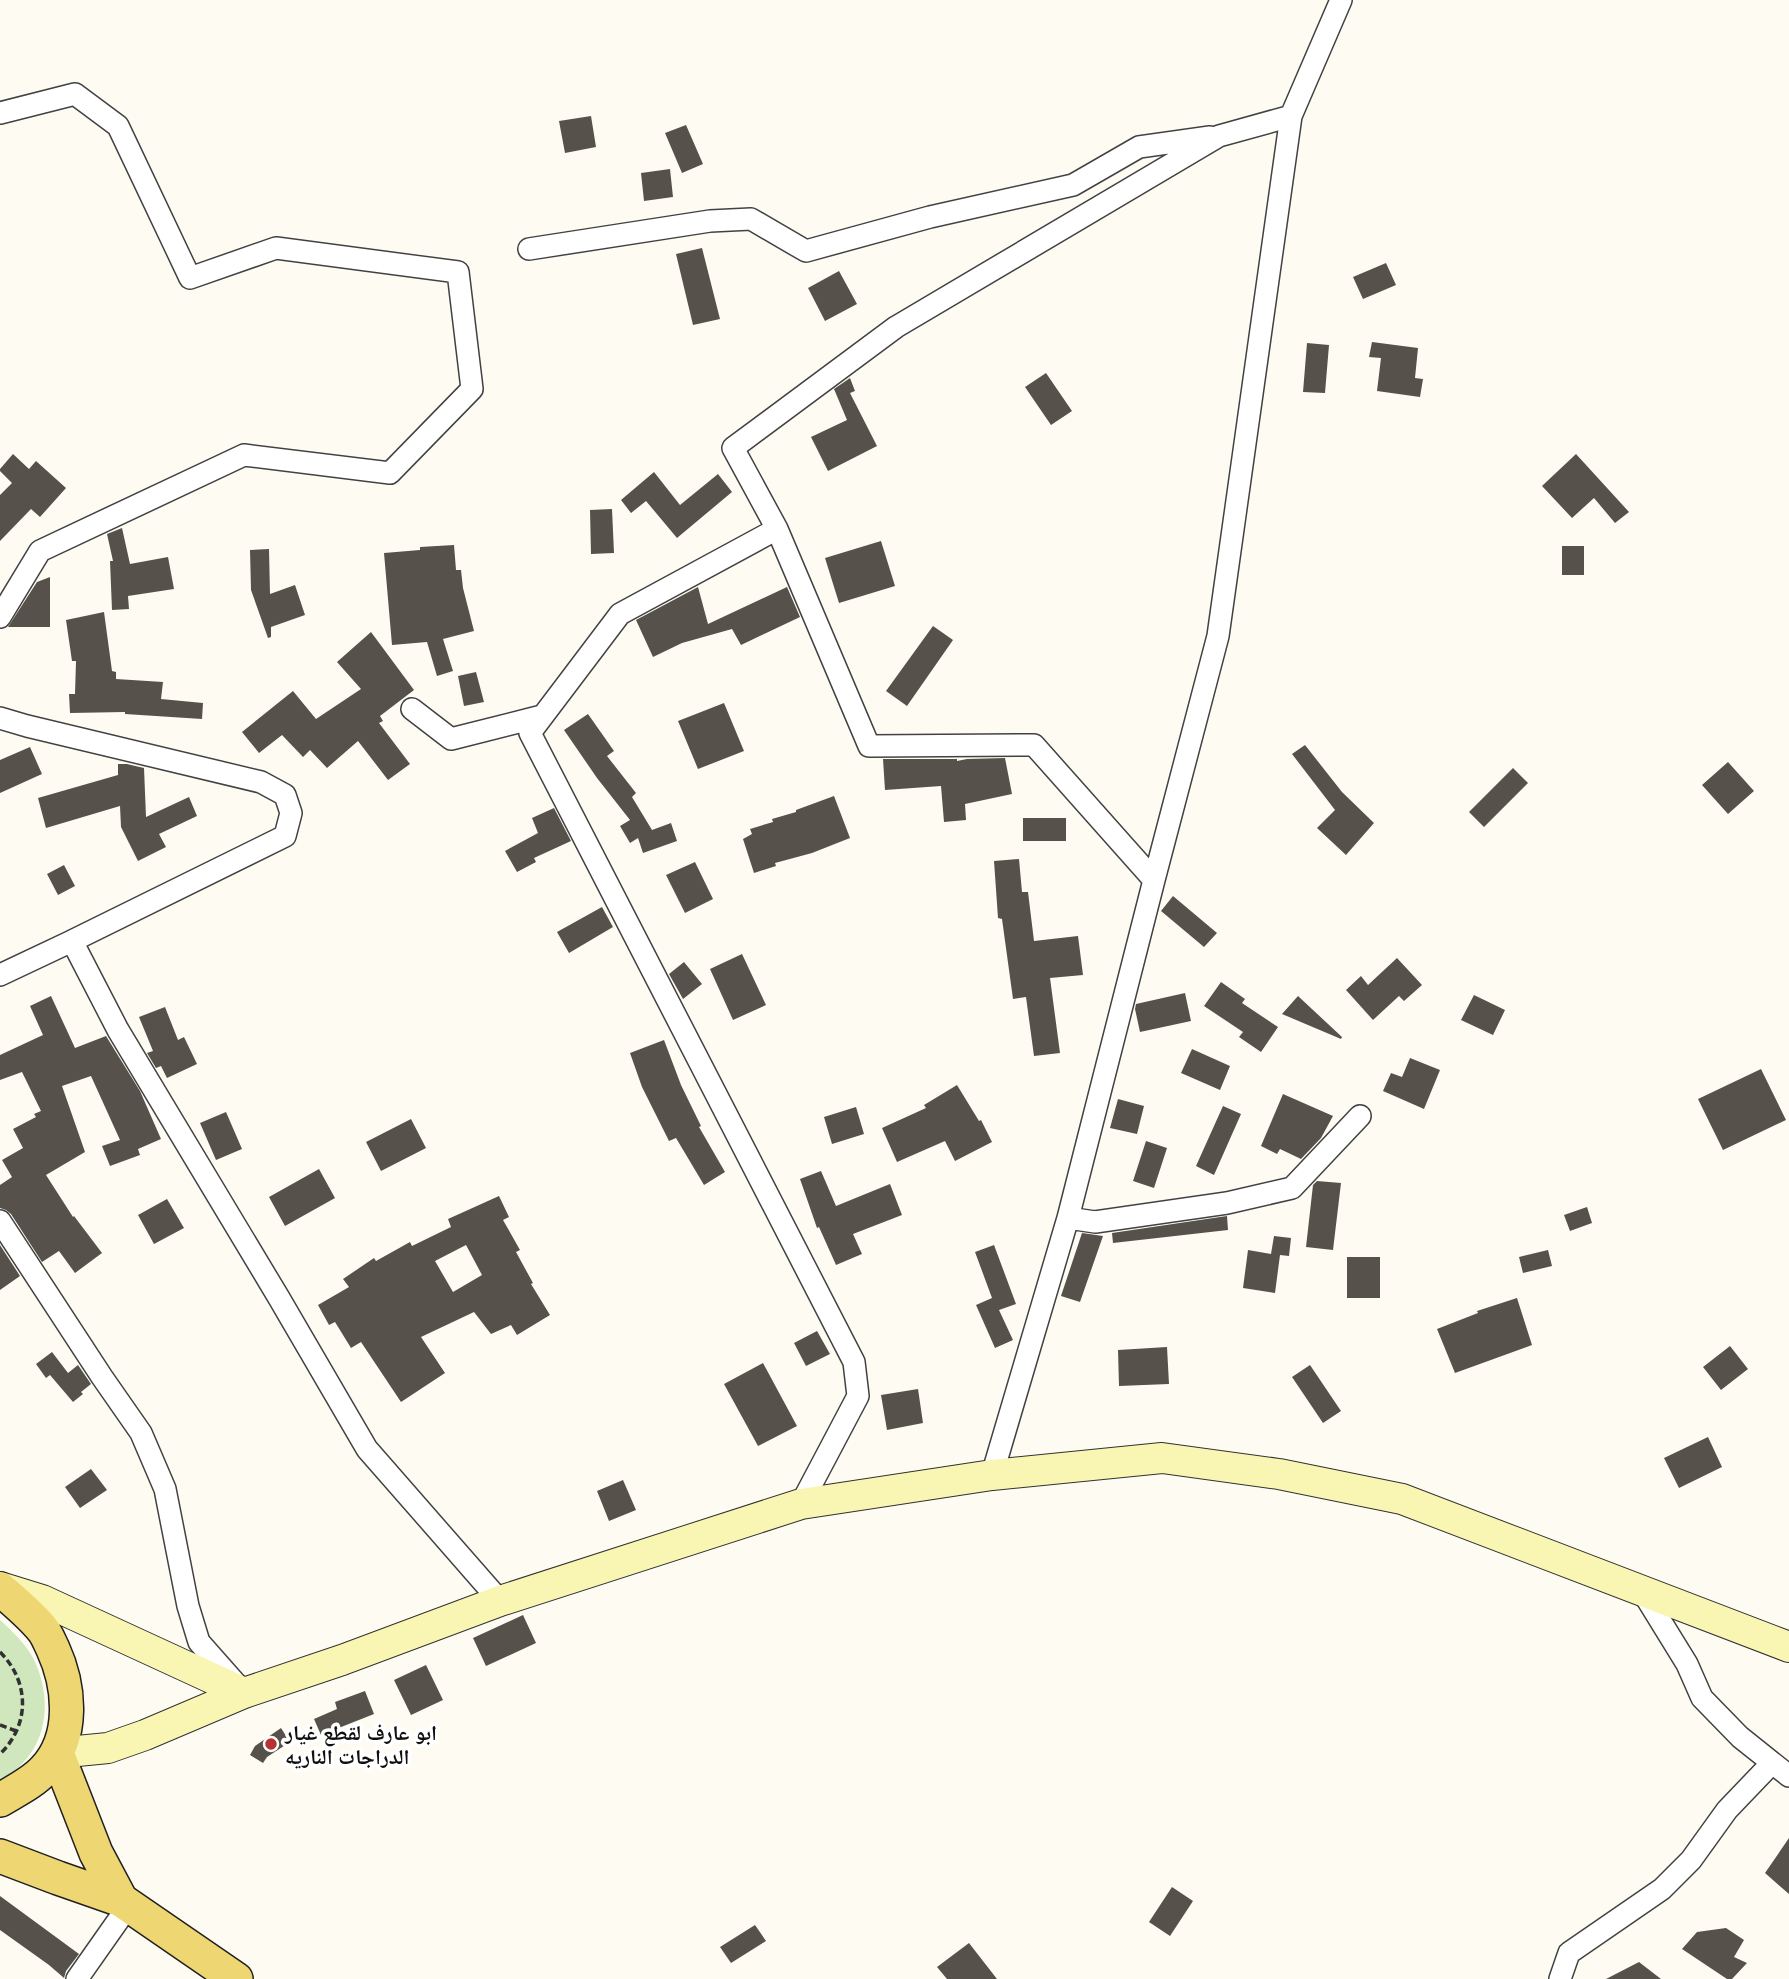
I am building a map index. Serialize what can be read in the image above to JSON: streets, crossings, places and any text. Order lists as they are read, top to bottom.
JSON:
{
  "places": ["ابو عارف لقطع غيار الدراجات الناريه"]
}
